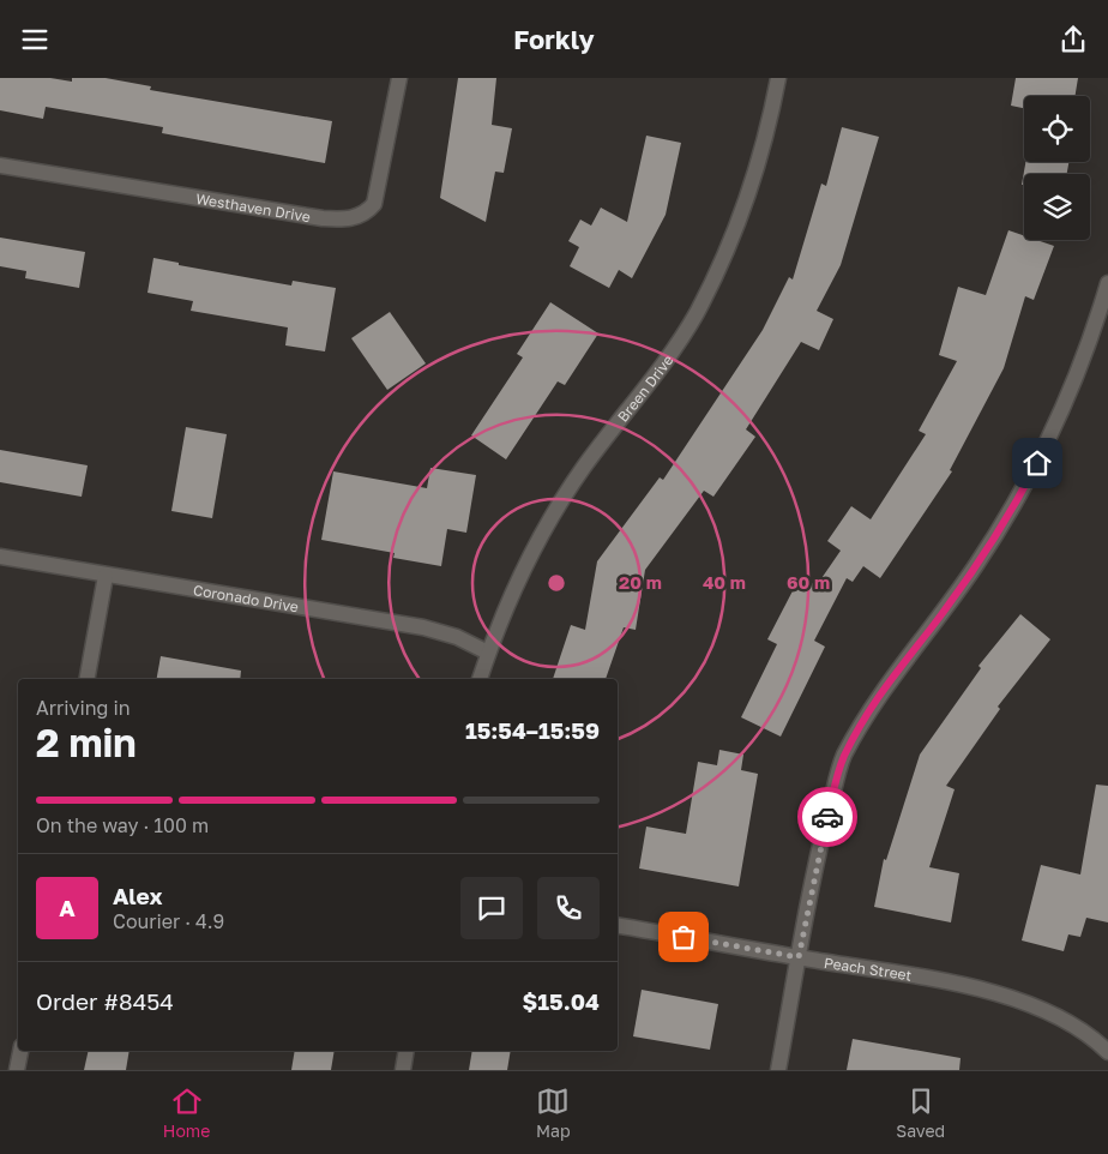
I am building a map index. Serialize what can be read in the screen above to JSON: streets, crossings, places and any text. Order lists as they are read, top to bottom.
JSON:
{
  "streets": {
    "street": [
      "Westhaven Drive",
      "Breen Drive",
      "Coronado Drive",
      "Peach Street"
    ]
  },
  "crossings": [
    ["Breen Drive", "Coronado Drive"]
  ],
  "page": {
    "header": "Forkly",
    "heading": ["2 min", "Arriving in", "15:54–15:59"],
    "panel": [
      "Alex",
      "Courier · 4.9",
      "Order #8454",
      "$15.04"
    ],
    "bar": "On the way · 100 m",
    "round": "A",
    "tabs": ["Home", "Map", "Saved"]
  },
  "rings": ["20 m", "40 m", "60 m"]
}
